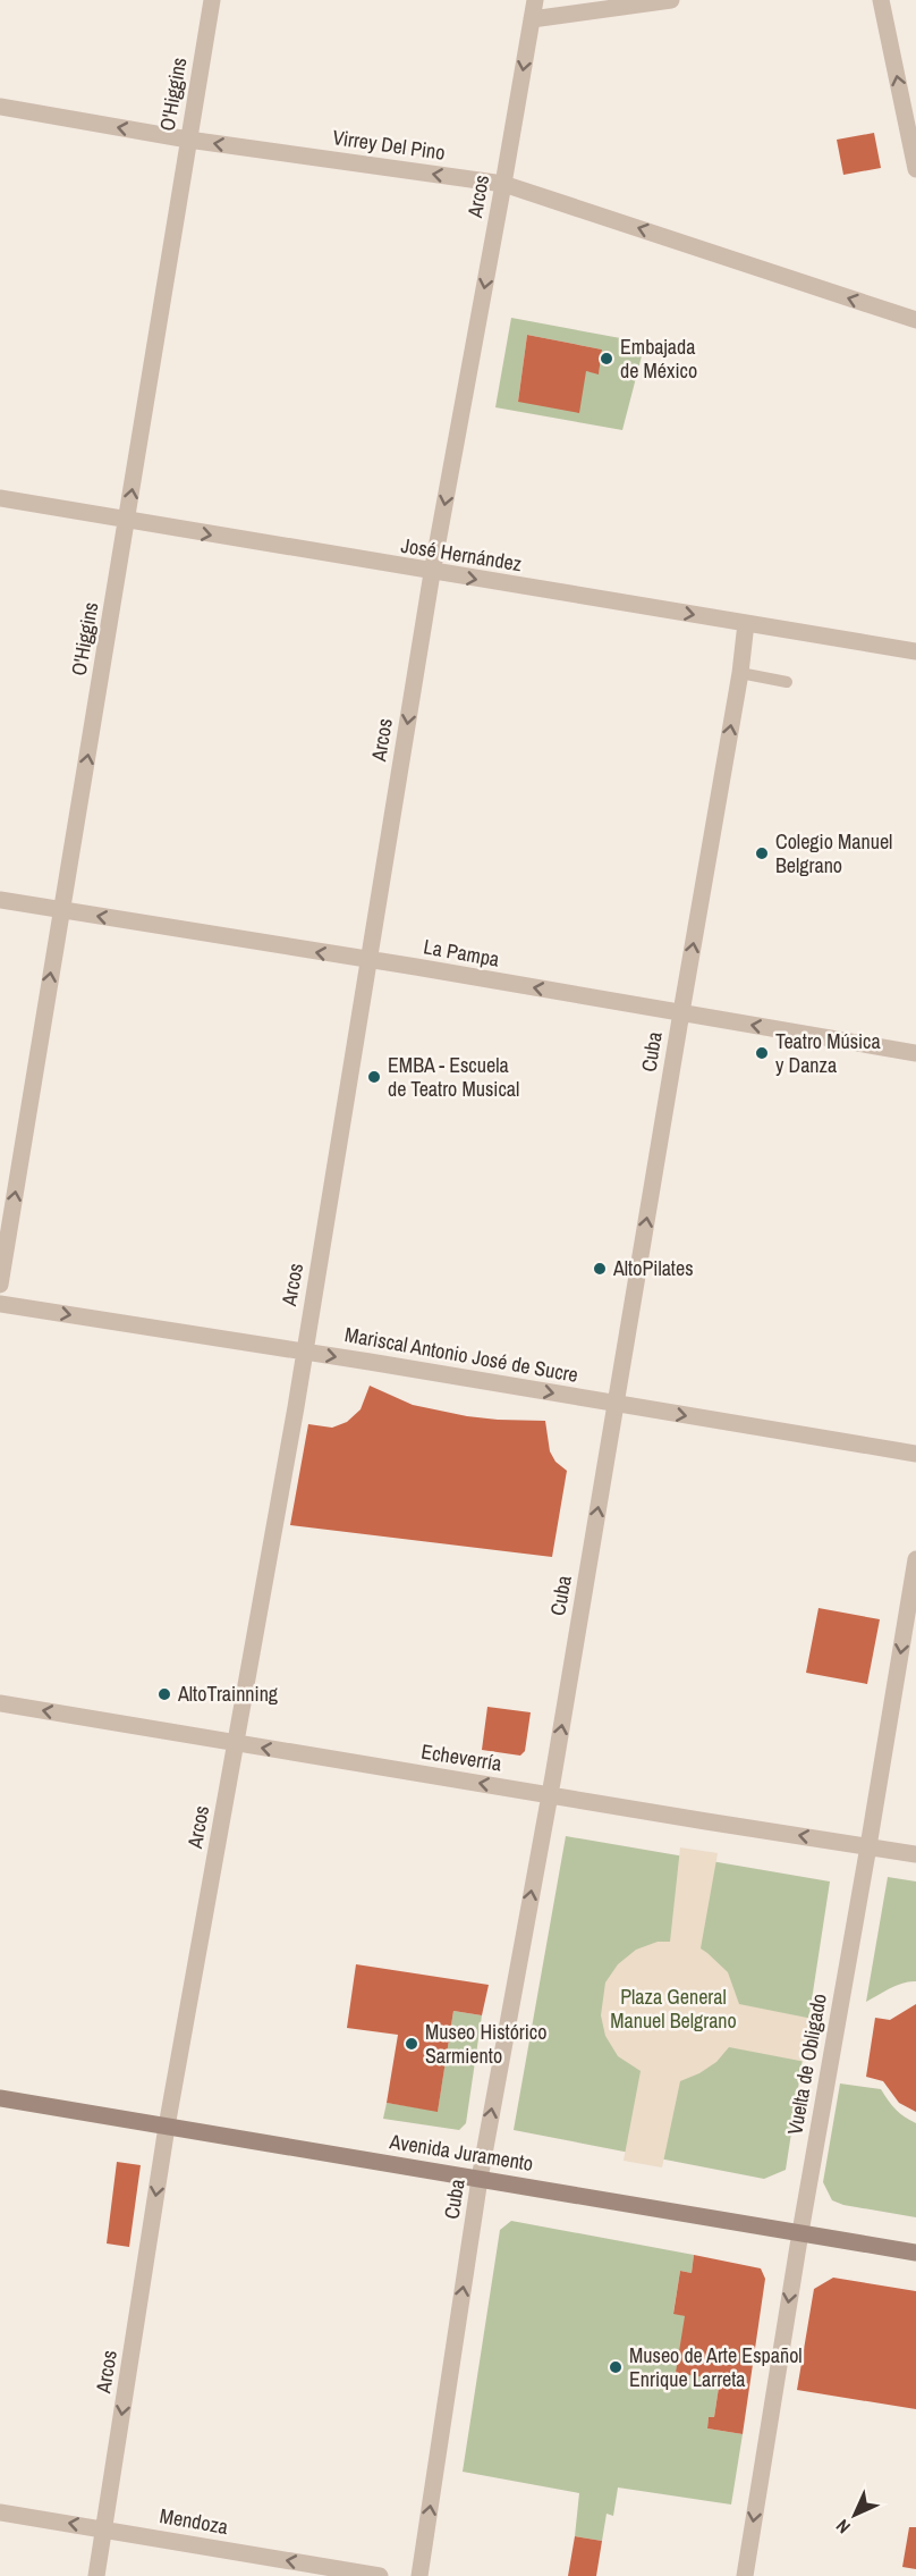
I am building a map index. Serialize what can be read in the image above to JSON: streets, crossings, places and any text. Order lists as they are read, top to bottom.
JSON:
{
  "streets": {
    "main road": ["Avenida Juramento"],
    "street": [
      "O'Higgins",
      "Virrey Del Pino",
      "Arcos",
      "José Hernández",
      "La Pampa",
      "Cuba",
      "Mariscal Antonio José de Sucre",
      "Echeverría",
      "Vuelta de Obligado",
      "Mendoza"
    ]
  },
  "crossings": [
    ["O'Higgins", "Virrey Del Pino"],
    ["O'Higgins", "José Hernández"],
    ["O'Higgins", "La Pampa"],
    ["Virrey Del Pino", "Arcos"],
    ["Arcos", "José Hernández"],
    ["Arcos", "La Pampa"],
    ["Arcos", "Mariscal Antonio José de Sucre"],
    ["Arcos", "Echeverría"],
    ["Arcos", "Avenida Juramento"],
    ["Arcos", "Mendoza"],
    ["José Hernández", "Cuba"],
    ["La Pampa", "Cuba"],
    ["Cuba", "Mariscal Antonio José de Sucre"],
    ["Cuba", "Echeverría"],
    ["Cuba", "Avenida Juramento"],
    ["Echeverría", "Vuelta de Obligado"],
    ["Vuelta de Obligado", "Avenida Juramento"]
  ],
  "one_way": [
    "O'Higgins",
    "Virrey Del Pino",
    "Arcos",
    "José Hernández",
    "La Pampa",
    "Cuba",
    "Mariscal Antonio José de Sucre",
    "Echeverría",
    "Vuelta de Obligado",
    "Mendoza"
  ],
  "parks": ["Plaza General Manuel Belgrano"],
  "places": [
    "Embajada de México",
    "Colegio Manuel Belgrano",
    "Teatro Música y Danza",
    "EMBA - Escuela de Teatro Musical",
    "AltoPilates",
    "AltoTrainning",
    "Museo Histórico Sarmiento",
    "Museo de Arte Español Enrique Larreta"
  ],
  "north": "bottom left"
}
